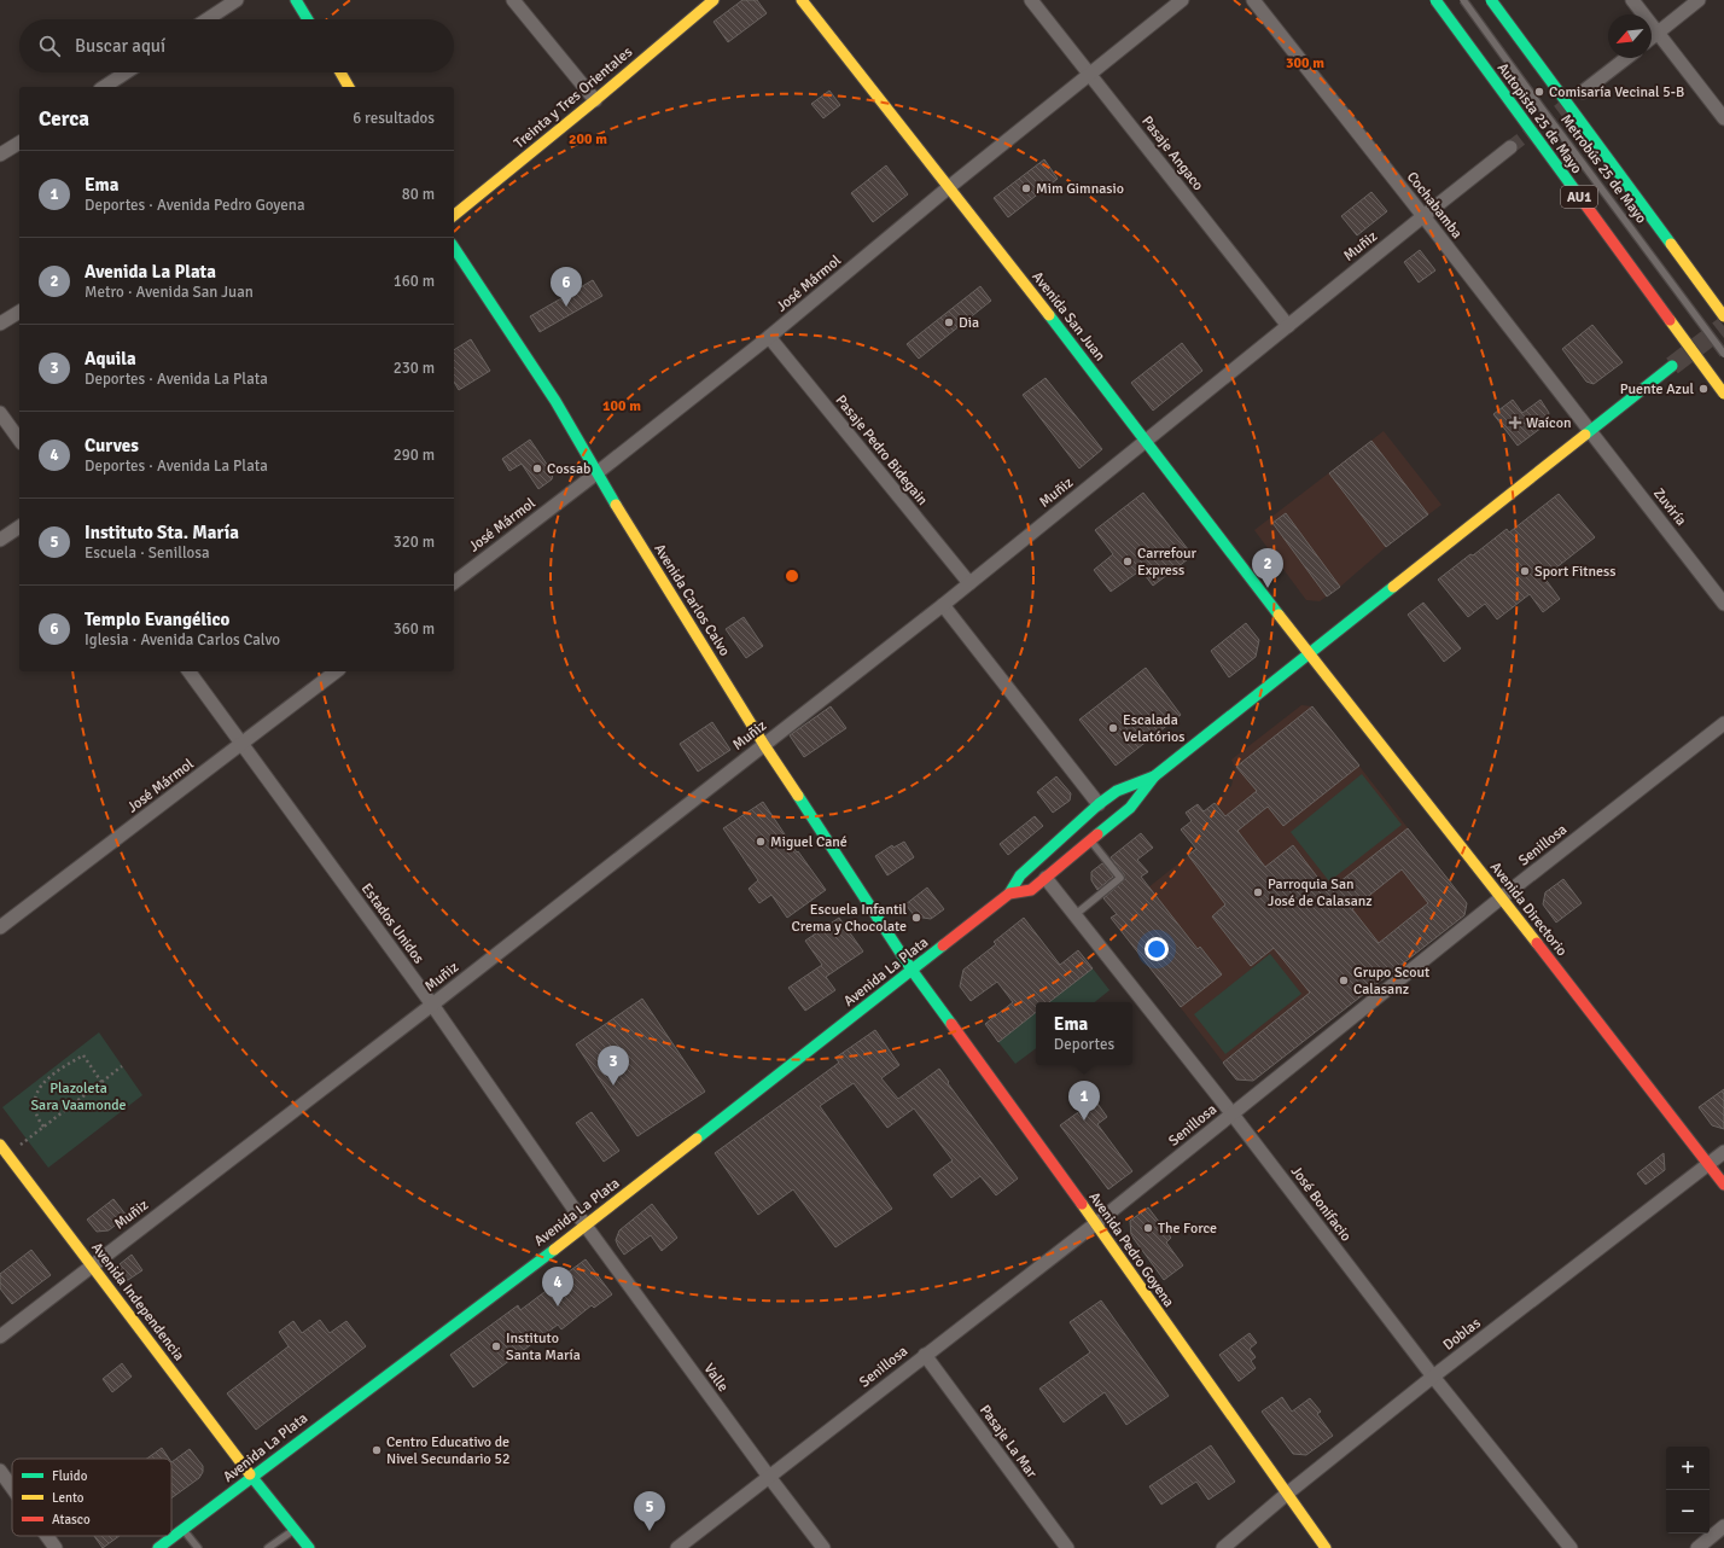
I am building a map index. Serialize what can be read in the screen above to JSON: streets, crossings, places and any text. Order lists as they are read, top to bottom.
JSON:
{
  "streets": {
    "main road": [
      "Treinta y Tres Orientales",
      "Autopista 25 de Mayo",
      "AU1",
      "Avenida San Juan",
      "Avenida Carlos Calvo",
      "Avenida Directorio",
      "Avenida La Plata",
      "Avenida Pedro Goyena",
      "Avenida Independencia"
    ],
    "street": [
      "Pasaje Angaco",
      "Cochabamba",
      "Muñiz",
      "José Mármol",
      "Pasaje Pedro Bidegain",
      "Zuviría",
      "Senillosa",
      "Estados Unidos",
      "José Bonifacio",
      "Doblas",
      "Valle",
      "Pasaje La Mar"
    ],
    "lane": ["Metrobús 25 de Mayo"]
  },
  "crossings": [
    ["Pasaje Angaco", "Muñiz"],
    ["Pasaje Angaco", "José Mármol"],
    ["Cochabamba", "Muñiz"],
    ["Cochabamba", "Zuviría"],
    ["Cochabamba", "Avenida La Plata"],
    ["Muñiz", "Avenida San Juan"],
    ["Muñiz", "Pasaje Pedro Bidegain"],
    ["Muñiz", "Avenida Carlos Calvo"],
    ["Muñiz", "Estados Unidos"],
    ["Muñiz", "Avenida Independencia"],
    ["José Mármol", "Avenida San Juan"],
    ["José Mármol", "Pasaje Pedro Bidegain"],
    ["José Mármol", "Avenida Carlos Calvo"],
    ["José Mármol", "Estados Unidos"],
    ["Avenida San Juan", "Avenida Directorio"],
    ["Avenida San Juan", "Avenida La Plata"],
    ["Zuviría", "Avenida La Plata"],
    ["Avenida Carlos Calvo", "Avenida La Plata"],
    ["Avenida Carlos Calvo", "Avenida Pedro Goyena"],
    ["Senillosa", "Avenida Directorio"],
    ["Senillosa", "José Bonifacio"],
    ["Senillosa", "Avenida Pedro Goyena"],
    ["Senillosa", "Valle"],
    ["Senillosa", "Pasaje La Mar"],
    ["Avenida Directorio", "Avenida La Plata"],
    ["Avenida Directorio", "Doblas"],
    ["Estados Unidos", "Avenida La Plata"],
    ["Estados Unidos", "Valle"],
    ["Avenida La Plata", "José Bonifacio"],
    ["Avenida La Plata", "Avenida Pedro Goyena"],
    ["Avenida La Plata", "Avenida Independencia"],
    ["Avenida La Plata", "Valle"],
    ["José Bonifacio", "Doblas"],
    ["Avenida Pedro Goyena", "Doblas"]
  ],
  "parks": ["Plazoleta Sara Vaamonde"],
  "places": {
    "other": [
      "Comisaría Vecinal 5-B",
      "Mim Gimnasio",
      "Dia",
      "Puente Azul",
      "Cossab",
      "Carrefour Express",
      "Sport Fitness",
      "Escalada Velatórios",
      "Miguel Cané",
      "Parroquia San José de Calasanz",
      "Escuela Infantil Crema y Chocolate",
      "Grupo Scout Calasanz",
      "The Force",
      "Instituto Santa María",
      "Centro Educativo de Nivel Secundario 52"
    ],
    "health": ["Waícon"]
  },
  "legend": ["Fluido", "Lento", "Atasco"],
  "north": "bottom left",
  "page": {
    "search": "Buscar aquí",
    "heading": ["Cerca", "6 resultados"],
    "list": [
      {
        "mark": "1",
        "name": "Ema",
        "note": "Deportes · Avenida Pedro Goyena",
        "value": "80 m"
      },
      {
        "mark": "2",
        "name": "Avenida La Plata",
        "note": "Metro · Avenida San Juan",
        "value": "160 m"
      },
      {
        "mark": "3",
        "name": "Aquila",
        "note": "Deportes · Avenida La Plata",
        "value": "230 m"
      },
      {
        "mark": "4",
        "name": "Curves",
        "note": "Deportes · Avenida La Plata",
        "value": "290 m"
      },
      {
        "mark": "5",
        "name": "Instituto Sta. María",
        "note": "Escuela · Senillosa",
        "value": "320 m"
      },
      {
        "mark": "6",
        "name": "Templo Evangélico",
        "note": "Iglesia · Avenida Carlos Calvo",
        "value": "360 m"
      }
    ],
    "pins": [
      "6",
      "2",
      "3",
      "1",
      "4",
      "5"
    ],
    "popup": ["Ema", "Deportes"],
    "map_buttons": ["+", "−"]
  },
  "rings": ["300 m", "200 m", "100 m"]
}
